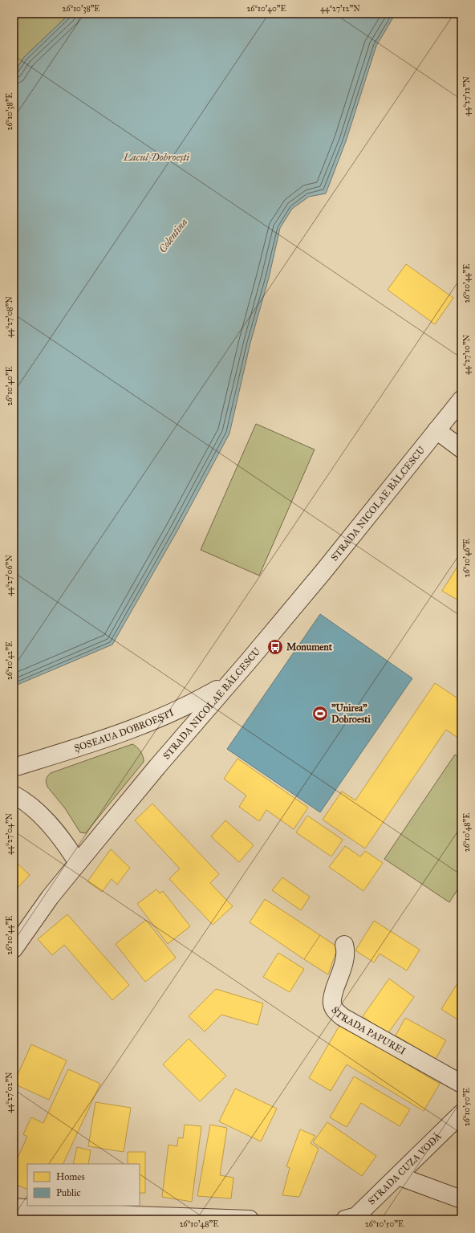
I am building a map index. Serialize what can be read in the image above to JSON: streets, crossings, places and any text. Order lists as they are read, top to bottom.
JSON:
{
  "streets": {
    "street": [
      "STRADA NICOLAE BĂLCESCU",
      "ȘOSEAUA DOBROEȘTI",
      "STRADA PAPUREI",
      "STRADA CUZA VODĂ"
    ]
  },
  "crossings": [
    ["STRADA NICOLAE BĂLCESCU", "ȘOSEAUA DOBROEȘTI"]
  ],
  "water": ["Lacul Dobroești", "Colentina"],
  "places": {
    "bus stop": ["Monument"],
    "sports": ["\"Unirea\" Dobroesti"]
  },
  "legend": ["Homes", "Public"],
  "coordinates": [
    "26°10'38\"E",
    "26°10'40\"E",
    "44°27'12\"N",
    "26°10'44\"E",
    "44°27'08\"N",
    "44°27'10\"N",
    "26°10'46\"E",
    "44°27'06\"N",
    "26°10'42\"E",
    "26°10'48\"E",
    "44°27'04\"N",
    "44°27'02\"N",
    "26°10'50\"E"
  ]
}
